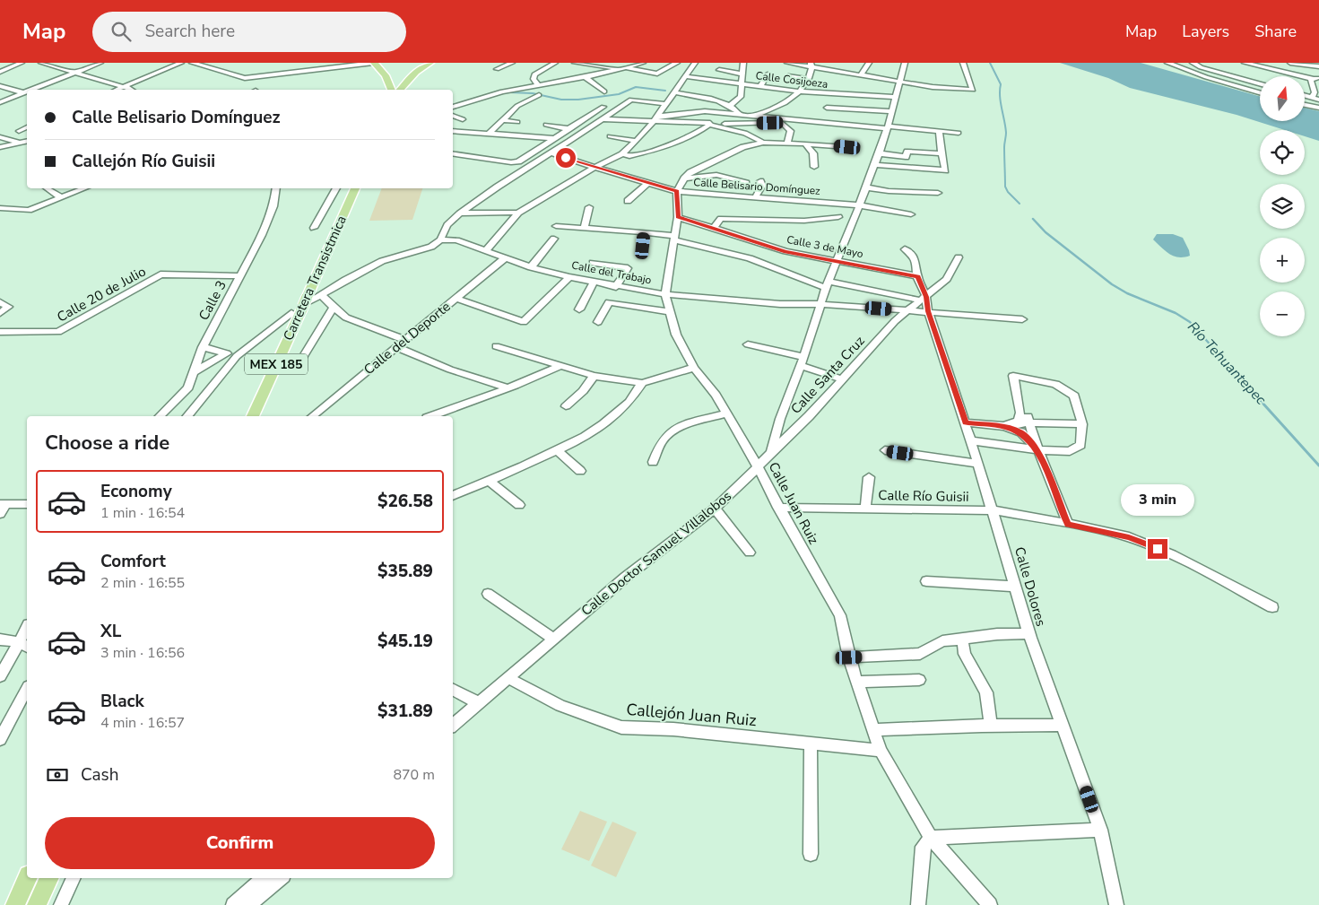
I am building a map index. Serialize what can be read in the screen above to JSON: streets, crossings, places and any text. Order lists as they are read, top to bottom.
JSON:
{
  "streets": {
    "main road": ["Carretera Transistmica", "MEX 185"],
    "street": [
      "Calle Cosijoeza",
      "Calle Belisario Domínguez",
      "Calle 3 de Mayo",
      "Calle del Trabajo",
      "Calle 20 de Julio",
      "Calle 3",
      "Calle del Deporte",
      "Calle Santa Cruz",
      "Calle Río Guisii",
      "Calle Juan Ruiz",
      "Calle Doctor Samuel Villalobos",
      "Calle Dolores",
      "Callejón Juan Ruiz"
    ]
  },
  "crossings": [
    ["Calle Cosijoeza", "Calle Doctor Samuel Villalobos"],
    ["Calle Belisario Domínguez", "Calle Juan Ruiz"],
    ["Calle Belisario Domínguez", "Calle Doctor Samuel Villalobos"],
    ["Calle 3 de Mayo", "Calle Juan Ruiz"],
    ["Calle 3 de Mayo", "Calle Doctor Samuel Villalobos"],
    ["Calle 3 de Mayo", "Calle Dolores"],
    ["Calle del Trabajo", "Calle del Deporte"],
    ["Calle del Trabajo", "Calle Santa Cruz"],
    ["Calle del Trabajo", "Calle Juan Ruiz"],
    ["Calle del Trabajo", "Calle Doctor Samuel Villalobos"],
    ["Calle del Trabajo", "Calle Dolores"],
    ["Calle 20 de Julio", "Calle 3"],
    ["Calle Santa Cruz", "Calle Doctor Samuel Villalobos"],
    ["Calle Santa Cruz", "Calle Dolores"],
    ["Calle Río Guisii", "Calle Juan Ruiz"],
    ["Calle Río Guisii", "Calle Dolores"],
    ["Calle Juan Ruiz", "Calle Doctor Samuel Villalobos"],
    ["Calle Juan Ruiz", "Callejón Juan Ruiz"],
    ["Calle Doctor Samuel Villalobos", "Callejón Juan Ruiz"]
  ],
  "water": ["Río Tehuantepec"],
  "north": "top",
  "page": {
    "header": "Map",
    "search": "Search here",
    "nav": ["Map", "Layers", "Share"],
    "map_buttons": ["+", "−"],
    "banner": ["Calle Belisario Domínguez", "Callejón Río Guisii"],
    "heading": "Choose a ride",
    "list": [
      {
        "name": "Economy",
        "note": "1 min · 16:54",
        "value": "$26.58"
      },
      {
        "name": "Comfort",
        "note": "2 min · 16:55",
        "value": "$35.89"
      },
      {
        "name": "XL",
        "note": "3 min · 16:56",
        "value": "$45.19"
      },
      {
        "name": "Black",
        "note": "4 min · 16:57",
        "value": "$31.89"
      }
    ],
    "bubble": "3 min",
    "pay": ["Cash", "870 m"],
    "buttons": "Confirm"
  }
}
